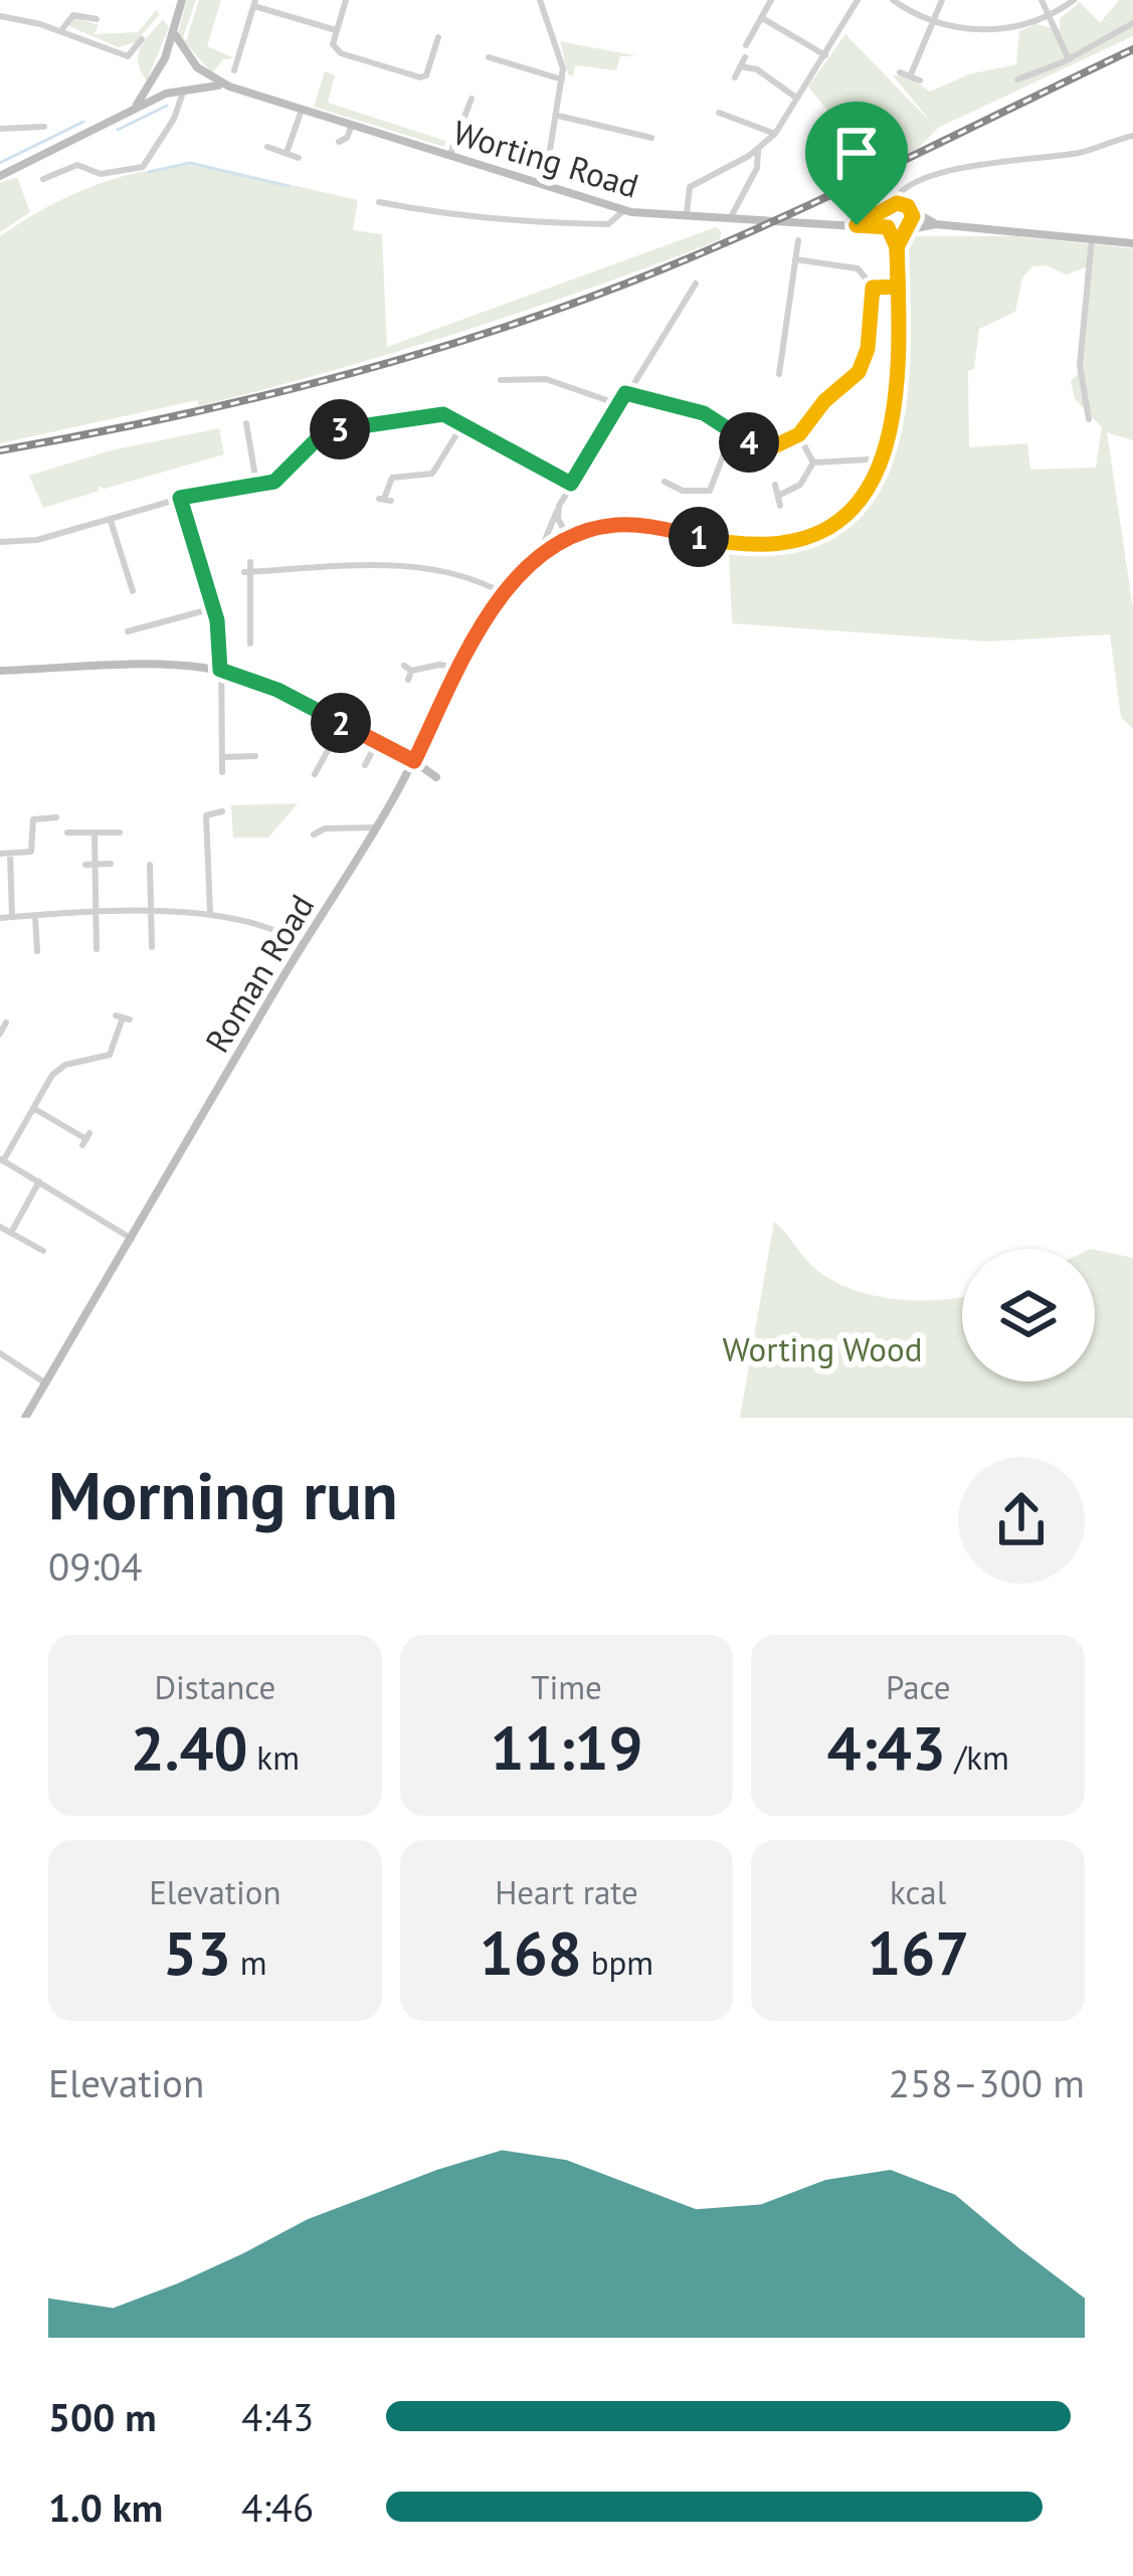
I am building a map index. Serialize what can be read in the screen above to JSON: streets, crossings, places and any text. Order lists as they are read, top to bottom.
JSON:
{
  "streets": {
    "street": ["Worting Road", "Roman Road"]
  },
  "parks": ["Worting Wood"],
  "page": {
    "pins": [
      "3",
      "4",
      "1",
      "2"
    ],
    "heading": ["Morning run", "09:04"],
    "stats": [
      ["Distance", "2.40 km"],
      ["Time", "11:19"],
      ["Pace", "4:43 /km"],
      ["Elevation", "53 m"],
      ["Heart rate", "168 bpm"],
      ["kcal", "167"]
    ],
    "chart": ["Elevation", "258–300 m"],
    "list": [
      {
        "name": "500 m",
        "note": "4:43"
      },
      {
        "name": "1.0 km",
        "note": "4:46"
      }
    ]
  }
}
